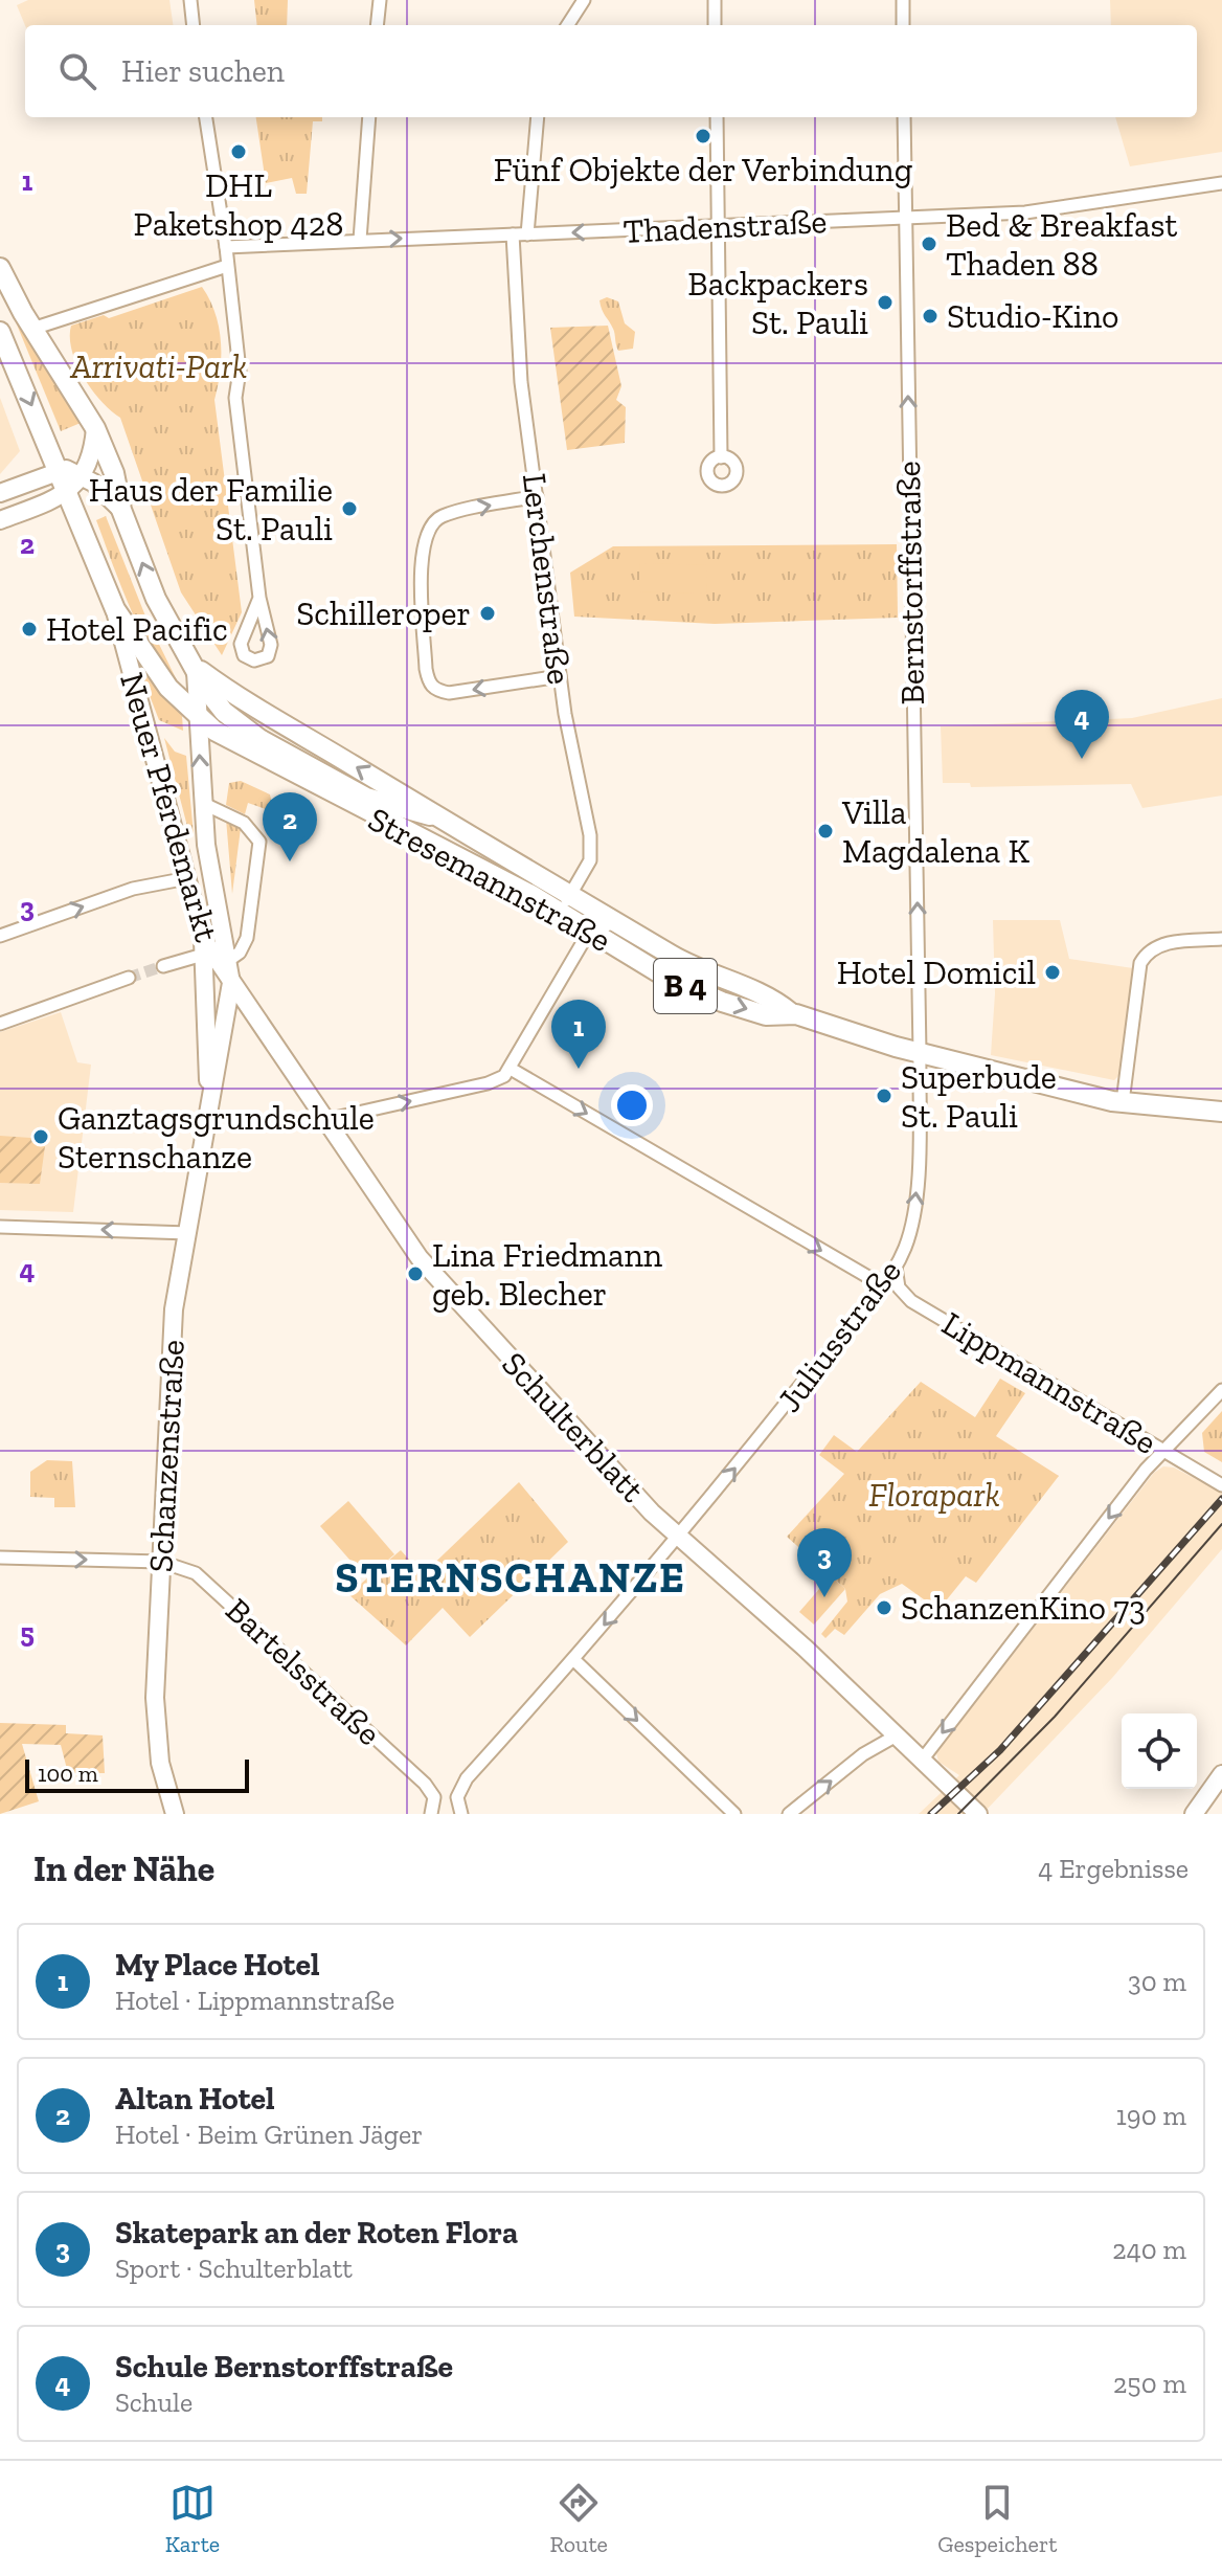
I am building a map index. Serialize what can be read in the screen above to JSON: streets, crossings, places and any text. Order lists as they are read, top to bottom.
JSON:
{
  "streets": {
    "main road": ["Neuer Pferdemarkt", "Stresemannstraße", "B 4"],
    "street": [
      "Thadenstraße",
      "Lerchenstraße",
      "Bernstorffstraße",
      "Juliusstraße",
      "Lippmannstraße",
      "Schulterblatt",
      "Schanzenstraße",
      "Bartelsstraße"
    ]
  },
  "crossings": [
    ["Thadenstraße", "Lerchenstraße"],
    ["Thadenstraße", "Bernstorffstraße"],
    ["Lerchenstraße", "Stresemannstraße"],
    ["Bernstorffstraße", "Stresemannstraße"],
    ["Bernstorffstraße", "Juliusstraße"],
    ["Neuer Pferdemarkt", "Stresemannstraße"],
    ["Neuer Pferdemarkt", "B 4"],
    ["Neuer Pferdemarkt", "Schulterblatt"],
    ["Neuer Pferdemarkt", "Schanzenstraße"],
    ["Stresemannstraße", "Juliusstraße"],
    ["Juliusstraße", "Lippmannstraße"],
    ["Juliusstraße", "Schulterblatt"],
    ["Schulterblatt", "Schanzenstraße"],
    ["Schanzenstraße", "Bartelsstraße"]
  ],
  "one_way": ["Bernstorffstraße"],
  "districts": ["STERNSCHANZE"],
  "parks": ["Arrivati-Park", "Florapark"],
  "places": [
    "Fünf Objekte der Verbindung",
    "DHL Paketshop 428",
    "Bed & Breakfast Thaden 88",
    "Backpackers St. Pauli",
    "Studio-Kino",
    "Haus der Familie St. Pauli",
    "Schilleroper",
    "Hotel Pacific",
    "Villa Magdalena K",
    "Hotel Domicil",
    "Superbude St. Pauli",
    "Ganztagsgrundschule Sternschanze",
    "Lina Friedmann geb. Blecher",
    "SchanzenKino 73"
  ],
  "scale_bar": "100 m",
  "page": {
    "search": "Hier suchen",
    "pins": [
      "4",
      "2",
      "1",
      "3"
    ],
    "scale": "100 m",
    "heading": ["In der Nähe", "4 Ergebnisse"],
    "list": [
      {
        "mark": "1",
        "name": "My Place Hotel",
        "note": "Hotel · Lippmannstraße",
        "value": "30 m"
      },
      {
        "mark": "2",
        "name": "Altan Hotel",
        "note": "Hotel · Beim Grünen Jäger",
        "value": "190 m"
      },
      {
        "mark": "3",
        "name": "Skatepark an der Roten Flora",
        "note": "Sport · Schulterblatt",
        "value": "240 m"
      },
      {
        "mark": "4",
        "name": "Schule Bernstorffstraße",
        "note": "Schule",
        "value": "250 m"
      }
    ],
    "nav": ["Karte", "Route", "Gespeichert"]
  },
  "grid": {
    "rows": [
      "1",
      "2",
      "3",
      "4",
      "5"
    ]
  }
}
